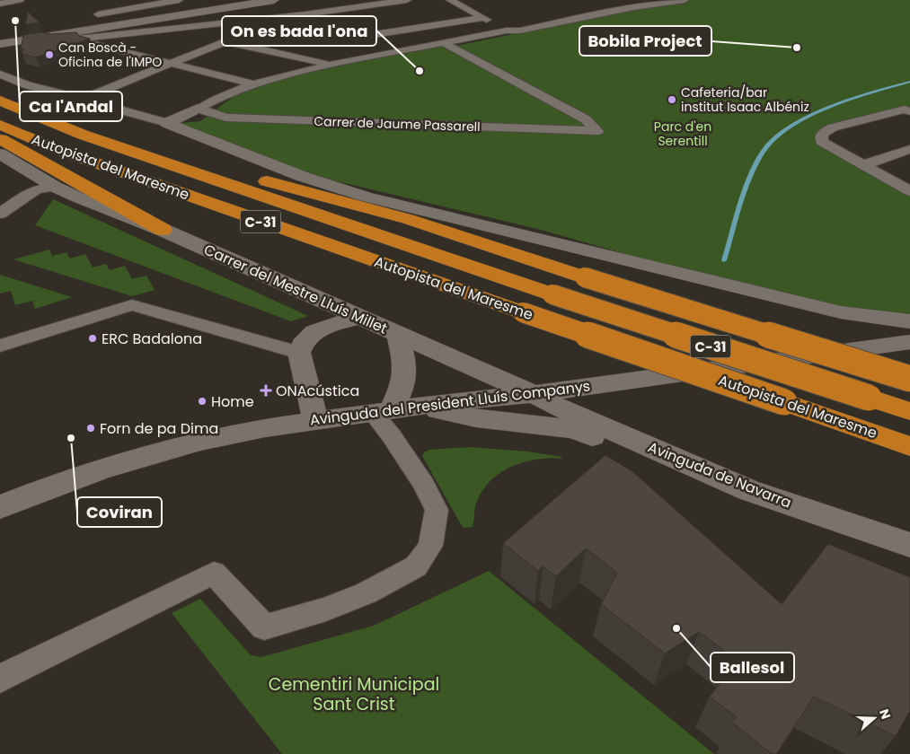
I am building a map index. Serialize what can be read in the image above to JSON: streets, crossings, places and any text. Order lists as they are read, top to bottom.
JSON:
{
  "streets": {
    "highway": ["Autopista del Maresme", "C-31"],
    "street": [
      "Carrer de Jaume Passarell",
      "Carrer del Mestre Lluís Millet",
      "Avinguda del President Lluís Companys",
      "Avinguda de Navarra"
    ]
  },
  "crossings": [
    ["Carrer del Mestre Lluís Millet", "Avinguda del President Lluís Companys"],
    ["Carrer del Mestre Lluís Millet", "Avinguda de Navarra"],
    ["Avinguda del President Lluís Companys", "Avinguda de Navarra"]
  ],
  "parks": ["Parc d'en Serentill", "Cementiri Municipal Sant Crist"],
  "places": {
    "other": [
      "Ca l'Andal",
      "Bobila Project",
      "Can Boscà - Oficina de l'IMPO",
      "On es bada l'ona",
      "Cafeteria/bar institut Isaac Albéniz",
      "ERC Badalona",
      "Home",
      "Forn de pa Dima",
      "Coviran",
      "Ballesol"
    ],
    "health": ["ONAcústica"]
  },
  "north": "right"
}
